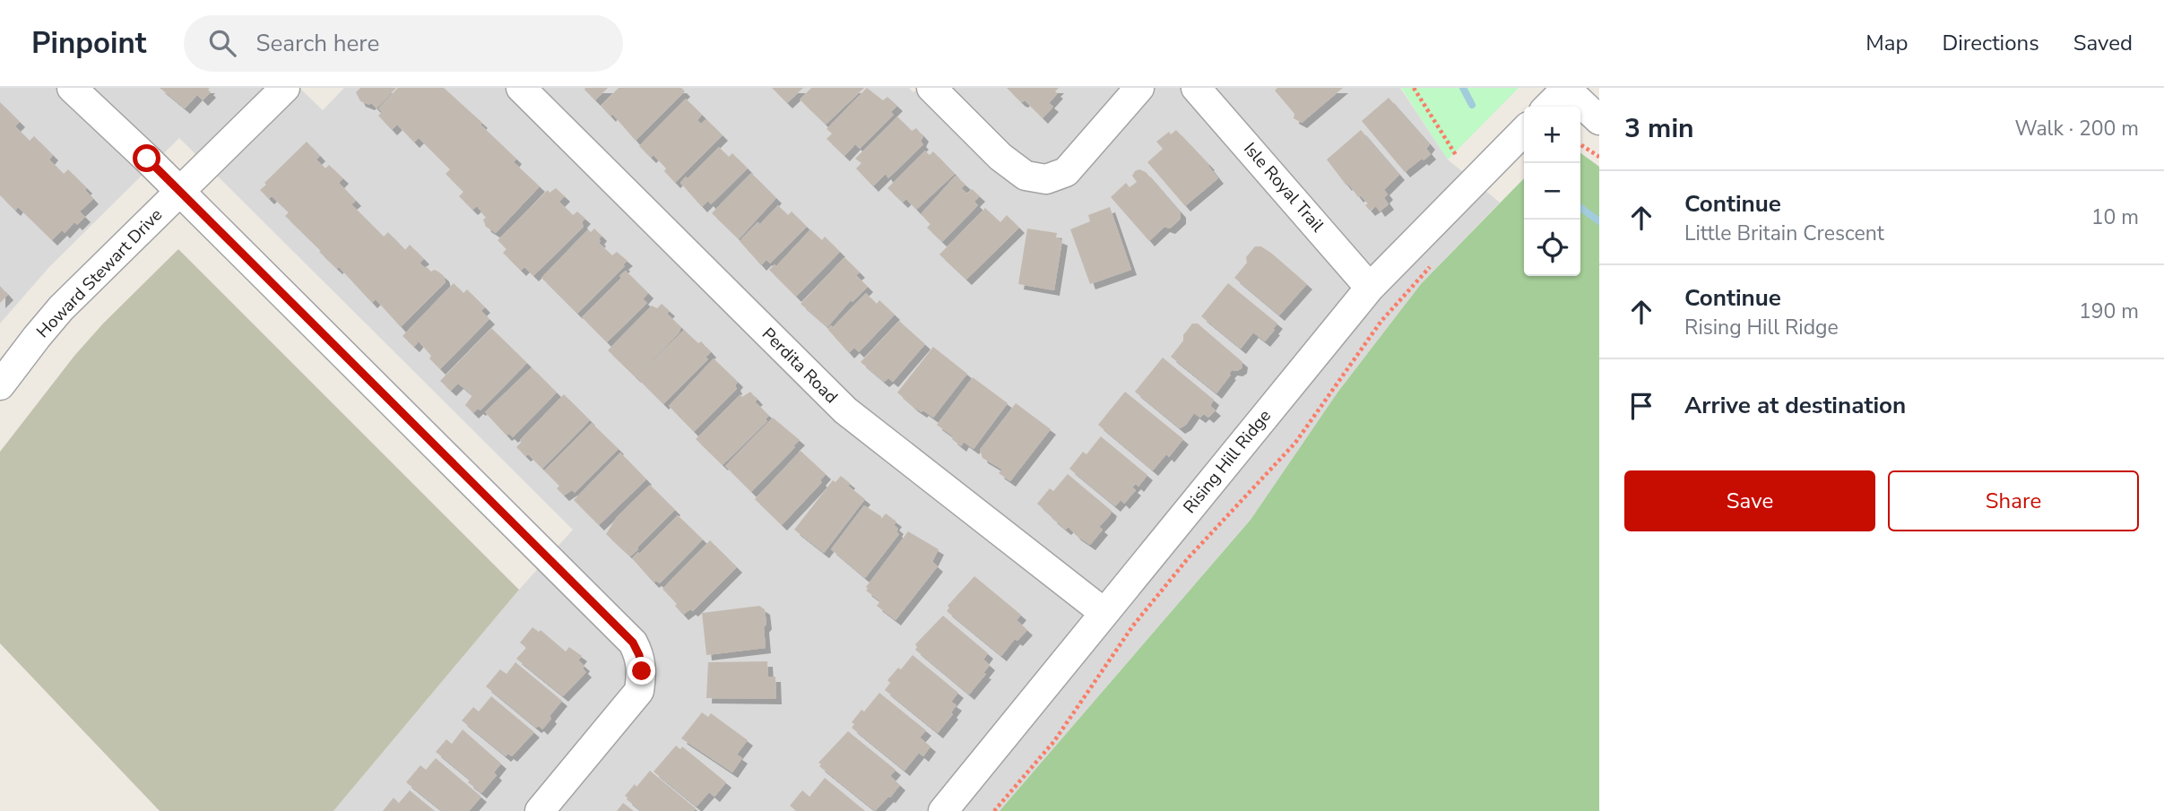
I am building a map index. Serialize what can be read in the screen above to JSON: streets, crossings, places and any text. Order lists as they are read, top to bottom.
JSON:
{
  "streets": {
    "street": [
      "Isle Royal Trail",
      "Howard Stewart Drive",
      "Perdita Road",
      "Rising Hill Ridge"
    ]
  },
  "crossings": [
    ["Isle Royal Trail", "Rising Hill Ridge"],
    ["Perdita Road", "Rising Hill Ridge"]
  ],
  "page": {
    "header": "Pinpoint",
    "search": "Search here",
    "nav": ["Map", "Directions", "Saved"],
    "heading": ["3 min", "Walk · 200 m"],
    "map_buttons": ["+", "−"],
    "list": [
      ["Continue", "Little Britain Crescent", "10 m"],
      ["Continue", "Rising Hill Ridge", "190 m"],
      "Arrive at destination"
    ],
    "buttons": ["Save", "Share"]
  }
}
